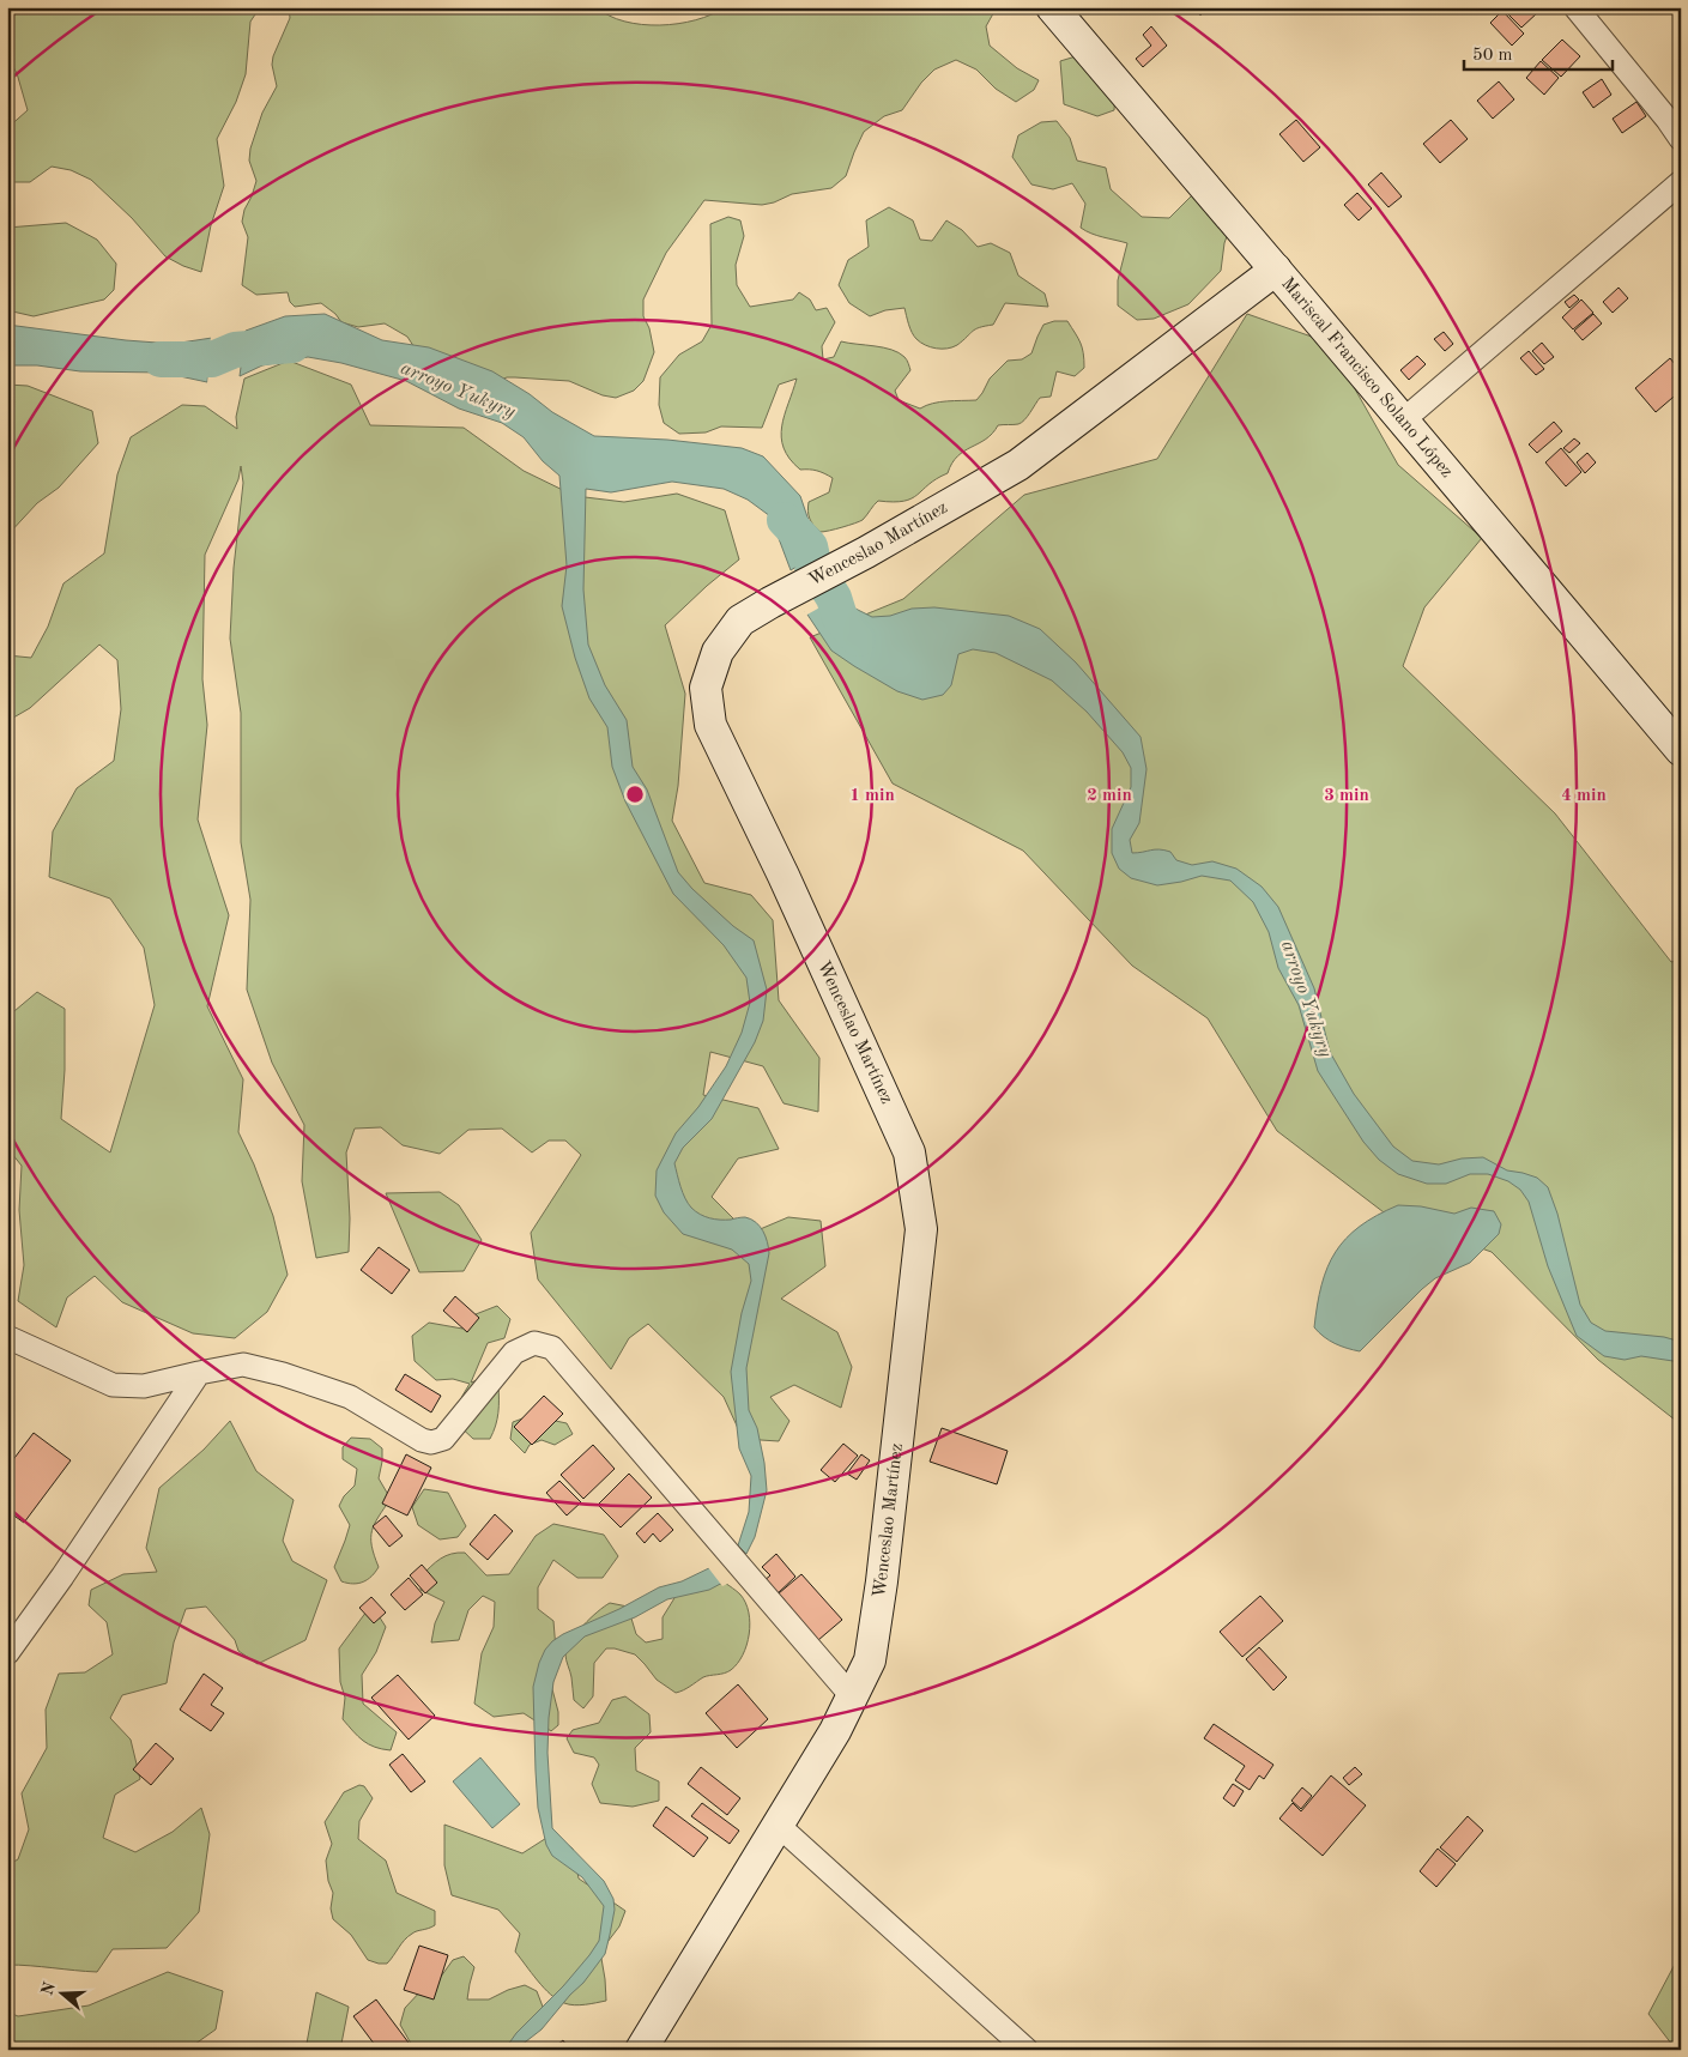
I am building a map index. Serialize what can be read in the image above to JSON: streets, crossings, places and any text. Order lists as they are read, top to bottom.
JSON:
{
  "streets": {
    "main road": ["Mariscal Francisco Solano López", "Wenceslao Martínez"]
  },
  "crossings": [
    ["Mariscal Francisco Solano López", "Wenceslao Martínez"]
  ],
  "water": ["arroyo Yukyry"],
  "scale_bar": "50 m",
  "north": "left",
  "rings": [
    "1 min",
    "2 min",
    "3 min",
    "4 min"
  ]
}
